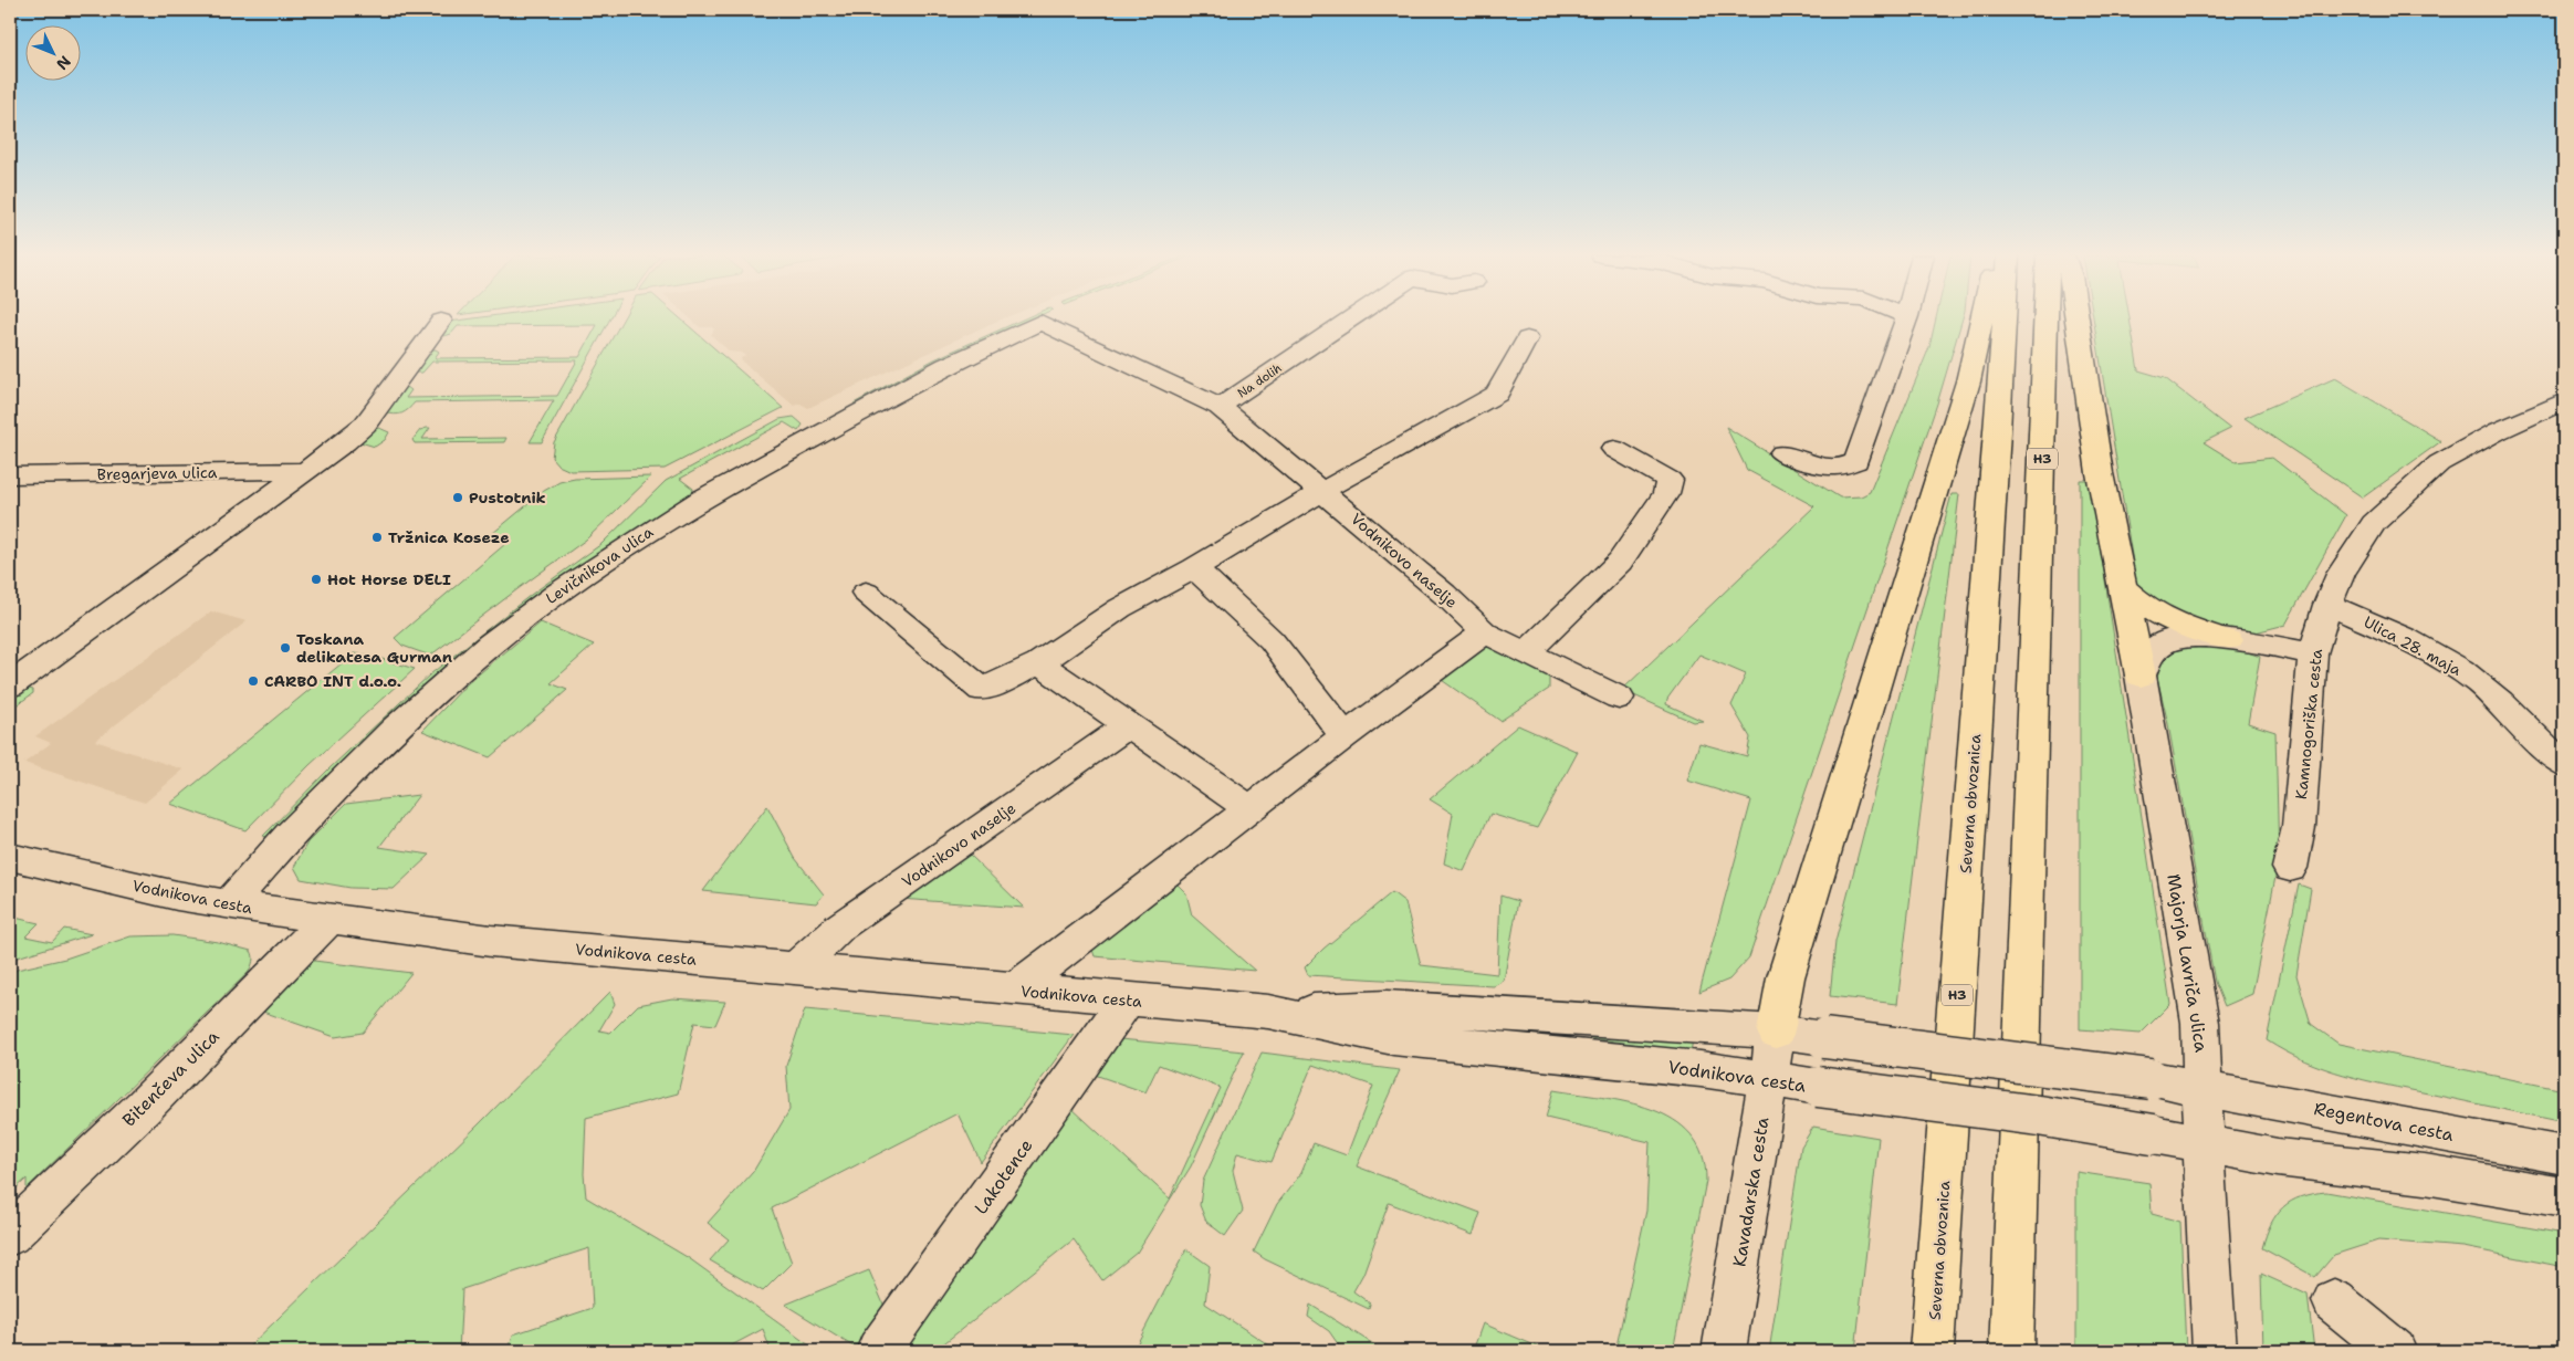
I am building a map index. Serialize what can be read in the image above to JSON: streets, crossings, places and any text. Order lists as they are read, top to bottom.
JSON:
{
  "streets": {
    "highway": ["H3", "Severna obvoznica"],
    "street": [
      "Na dolih",
      "Bregarjeva ulica",
      "Vodnikovo naselje",
      "Levičnikova ulica",
      "Ulica 28. maja",
      "Kamnogoriška cesta",
      "Vodnikova cesta",
      "Majorja Lavriča ulica",
      "Bitenčeva ulica",
      "Regentova cesta",
      "Lakotence",
      "Kavadarska cesta"
    ]
  },
  "crossings": [
    ["Na dolih", "Vodnikovo naselje"],
    ["Vodnikovo naselje", "Levičnikova ulica"],
    ["Vodnikovo naselje", "Vodnikova cesta"],
    ["Levičnikova ulica", "Vodnikova cesta"],
    ["Ulica 28. maja", "Kamnogoriška cesta"],
    ["Vodnikova cesta", "Majorja Lavriča ulica"],
    ["Vodnikova cesta", "Bitenčeva ulica"],
    ["Vodnikova cesta", "Regentova cesta"],
    ["Vodnikova cesta", "Lakotence"],
    ["Vodnikova cesta", "Kavadarska cesta"],
    ["Majorja Lavriča ulica", "Regentova cesta"]
  ],
  "places": [
    "Pustotnik",
    "Tržnica Koseze",
    "Hot Horse DELI",
    "Toskana delikatesa Gurman",
    "CARBO INT d.o.o."
  ],
  "north": "bottom right"
}
